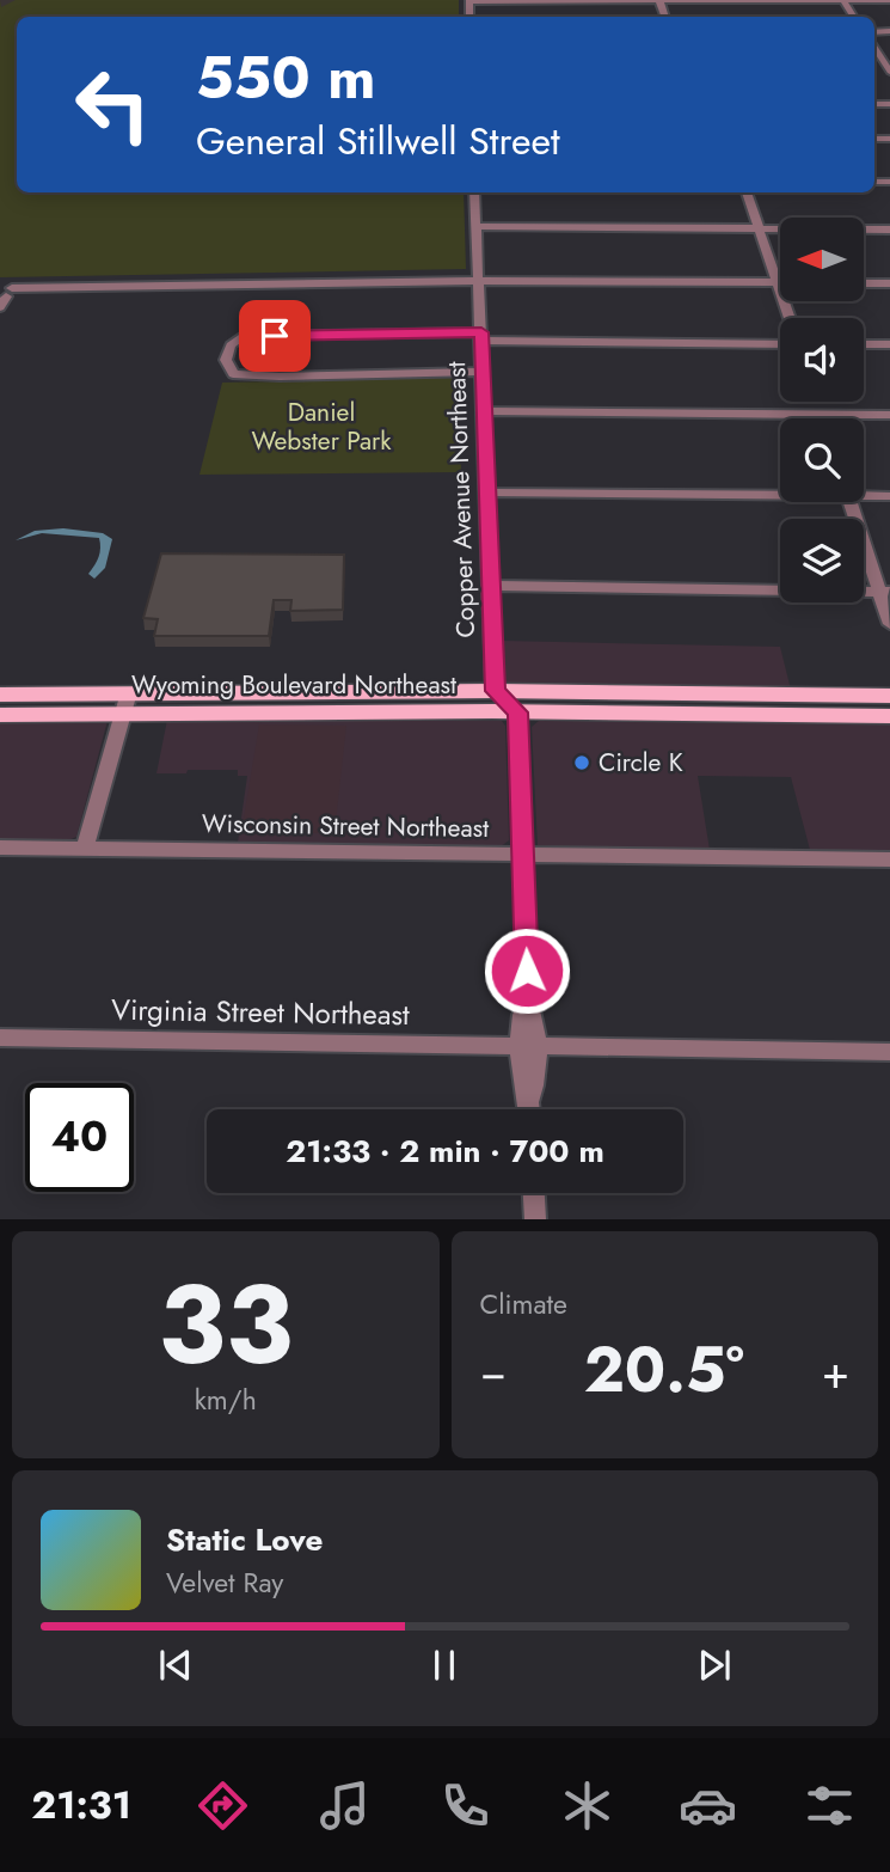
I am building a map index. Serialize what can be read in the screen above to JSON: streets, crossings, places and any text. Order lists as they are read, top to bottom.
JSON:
{
  "streets": {
    "main road": ["Wyoming Boulevard Northeast"],
    "street": ["Copper Avenue Northeast", "Wisconsin Street Northeast", "Virginia Street Northeast"]
  },
  "crossings": [
    ["Copper Avenue Northeast", "Wyoming Boulevard Northeast"]
  ],
  "parks": ["Daniel Webster Park"],
  "places": ["Circle K"],
  "north": "left",
  "page": {
    "turn": ["550 m", "General Stillwell Street"],
    "limit": "40",
    "trip": "21:33 · 2 min · 700 m",
    "tile": [
      ["33", "km/h"],
      "Climate"
    ],
    "heat": ["−", "20.5°", "+"],
    "song": ["Static Love", "Velvet Ray"],
    "tabs": "21:31"
  }
}
